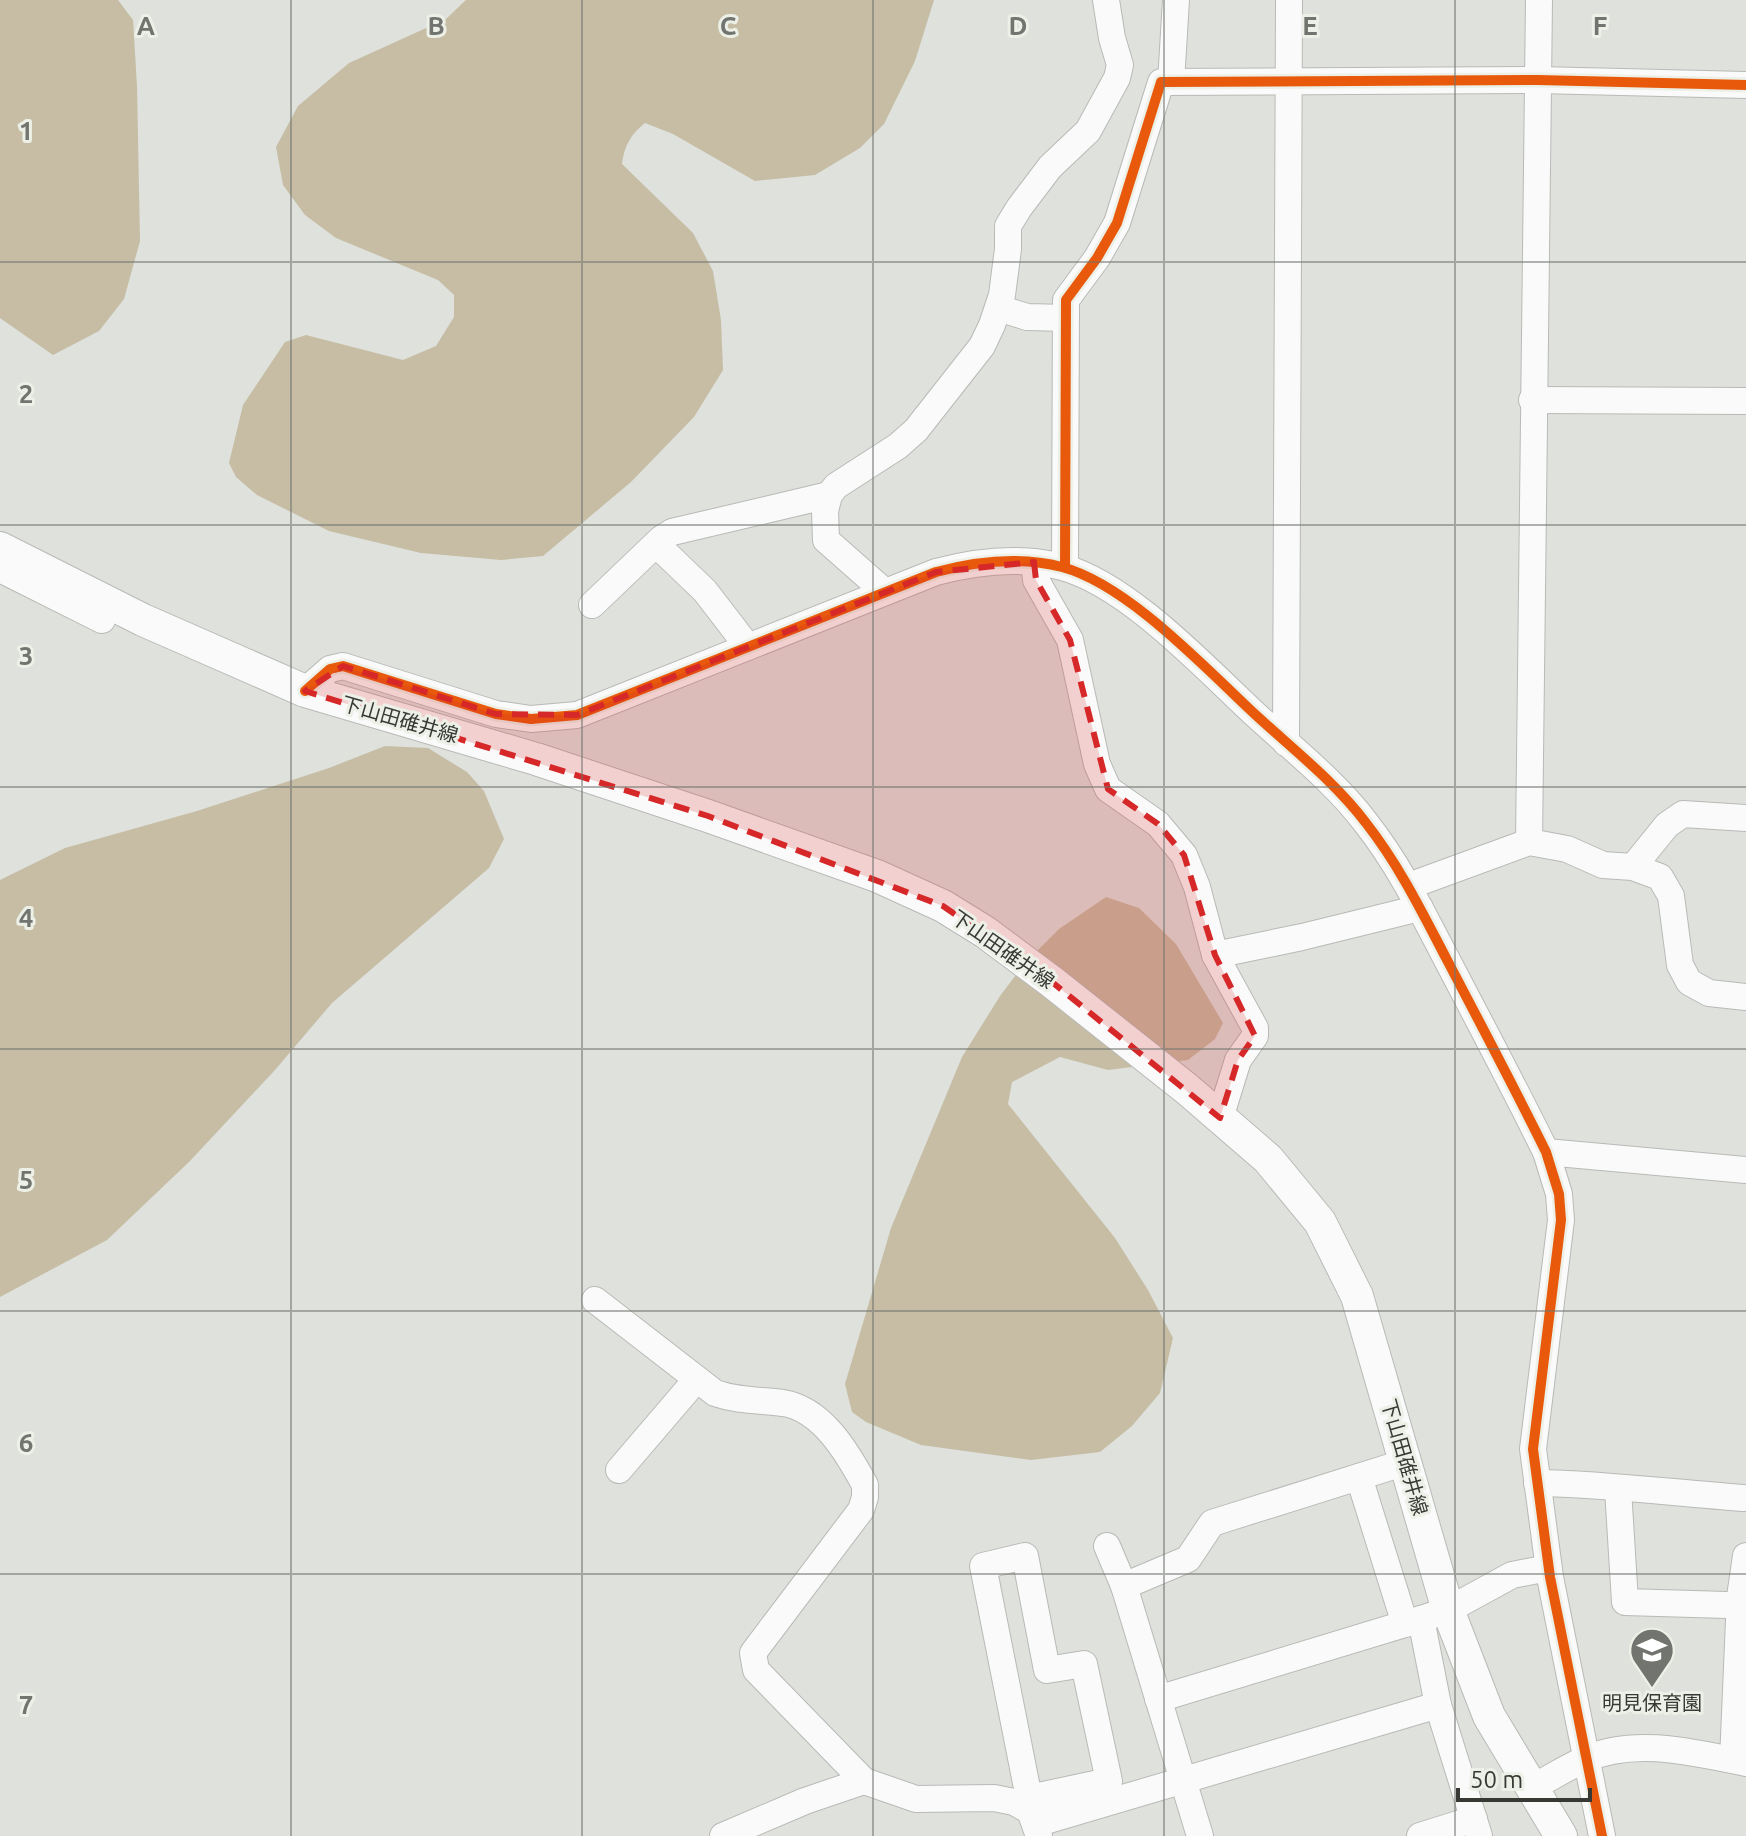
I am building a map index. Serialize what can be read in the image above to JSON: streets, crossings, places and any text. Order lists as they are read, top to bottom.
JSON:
{
  "streets": {
    "main road": ["下山田碓井線"]
  },
  "places": {
    "school or university": ["明見保育園"]
  },
  "scale_bar": "50 m",
  "grid": {
    "columns": [
      "A",
      "B",
      "C",
      "D",
      "E",
      "F"
    ],
    "rows": [
      "1",
      "2",
      "3",
      "4",
      "5",
      "6",
      "7"
    ]
  }
}
